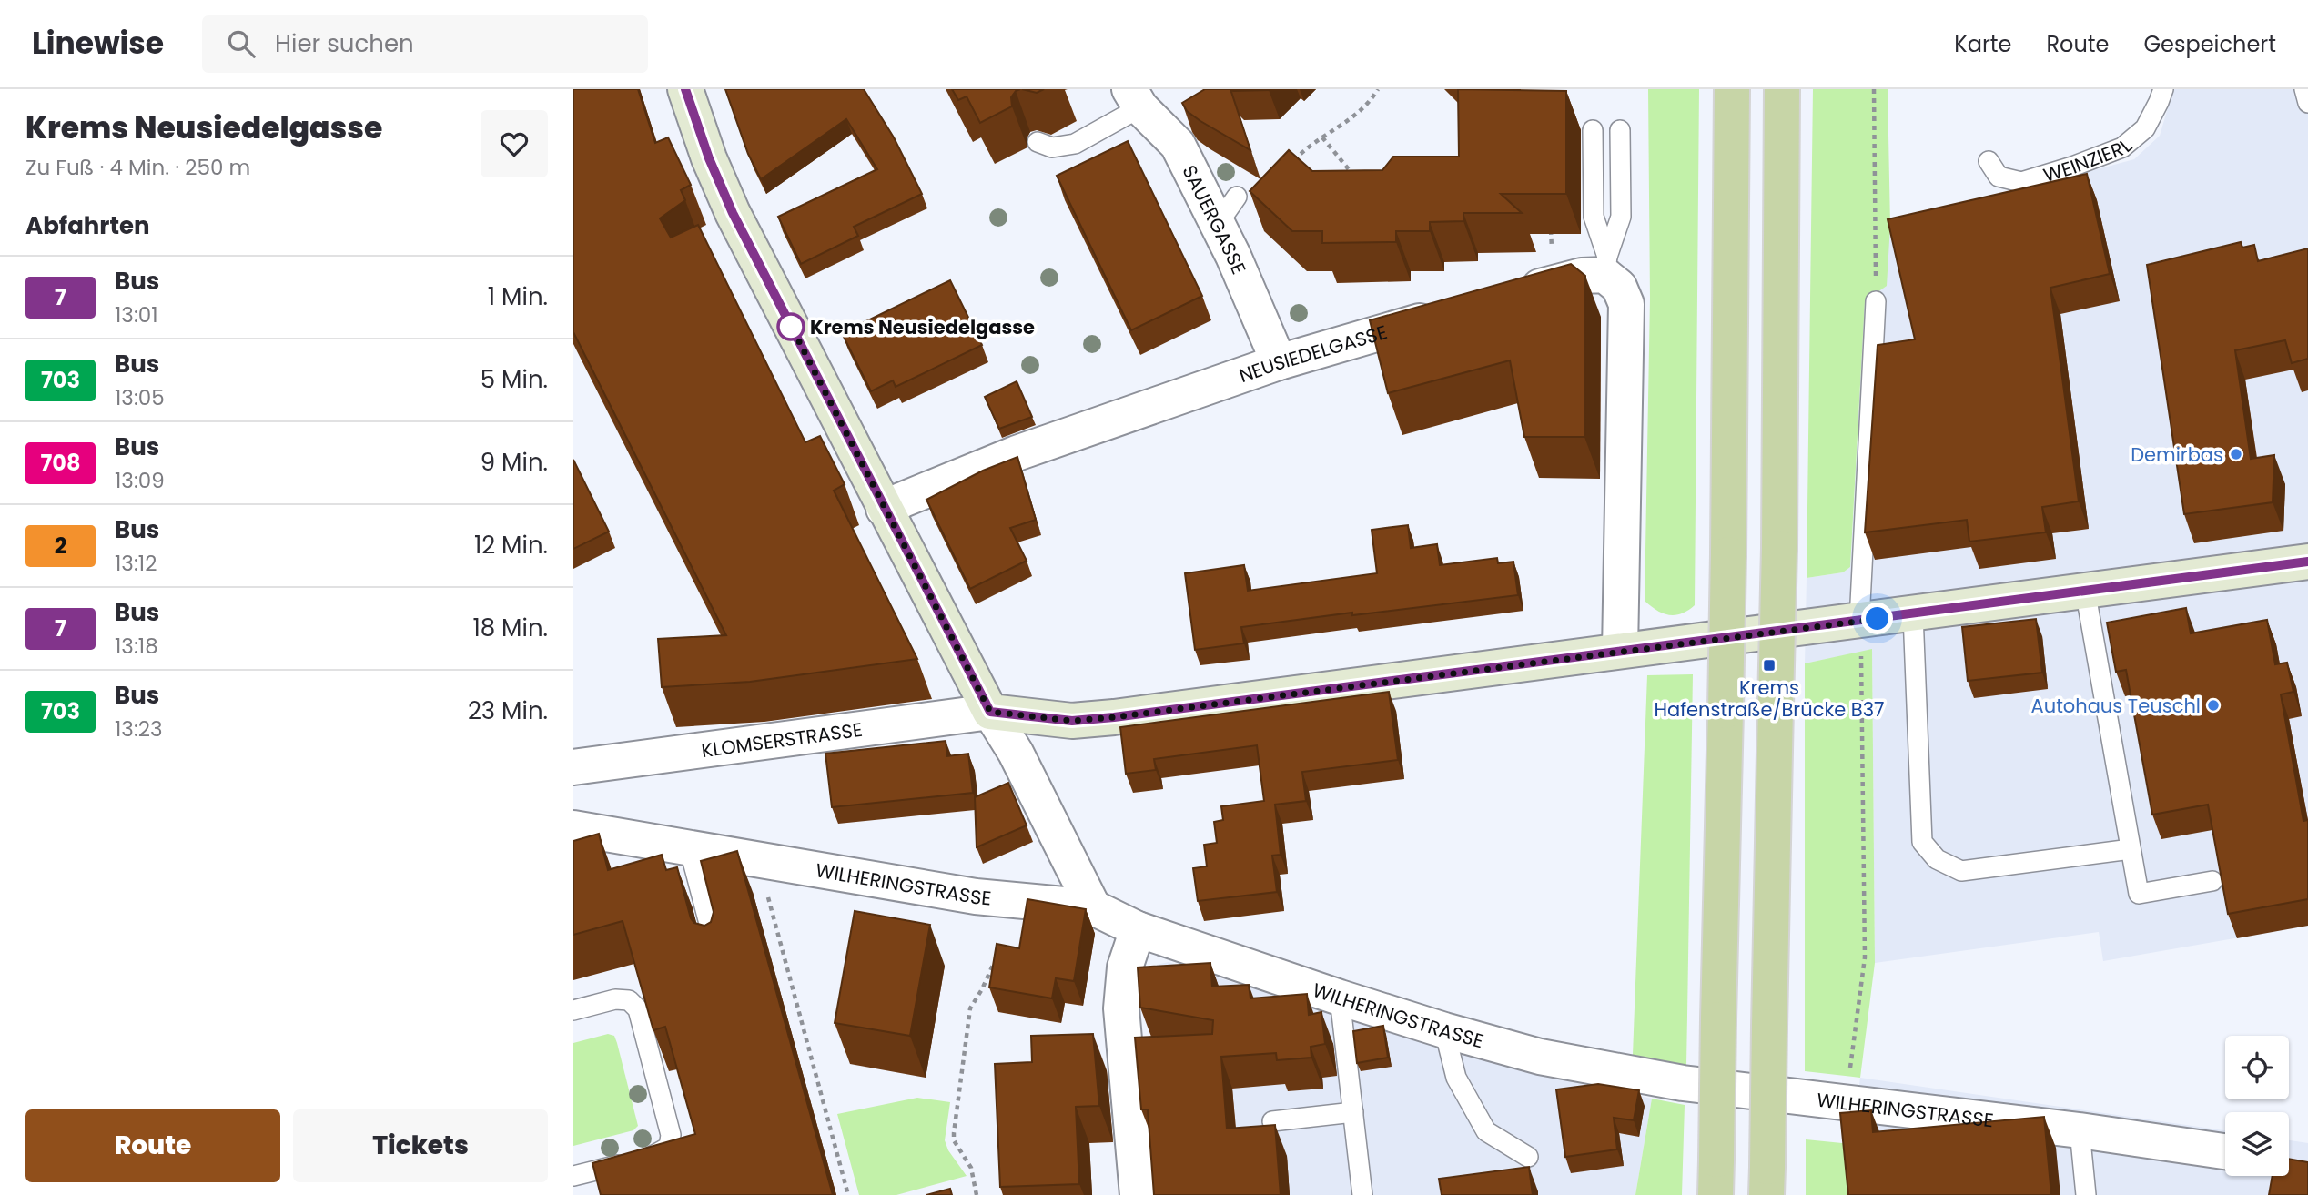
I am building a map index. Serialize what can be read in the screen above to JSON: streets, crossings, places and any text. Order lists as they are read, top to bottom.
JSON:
{
  "streets": {
    "street": [
      "SAUERGASSE",
      "NEUSIEDELGASSE",
      "KLOMSERSTRASSE",
      "WILHERINGSTRASSE"
    ],
    "lane": ["WEINZIERL"]
  },
  "crossings": [
    ["SAUERGASSE", "NEUSIEDELGASSE"]
  ],
  "places": {
    "other": ["Krems Neusiedelgasse", "Demirbas", "Autohaus Teuschl"],
    "transit": ["Krems Hafenstraße/Brücke B37"]
  },
  "lines": ["bus line 7"],
  "page": {
    "header": "Linewise",
    "search": "Hier suchen",
    "nav": ["Karte", "Route", "Gespeichert"],
    "heading": [
      ["Krems Neusiedelgasse", "Zu Fuß · 4 Min. · 250 m"],
      "Abfahrten"
    ],
    "list": [
      {
        "mark": "7",
        "name": "Bus",
        "note": "13:01",
        "value": "1 Min."
      },
      {
        "mark": "703",
        "name": "Bus",
        "note": "13:05",
        "value": "5 Min."
      },
      {
        "mark": "708",
        "name": "Bus",
        "note": "13:09",
        "value": "9 Min."
      },
      {
        "mark": "2",
        "name": "Bus",
        "note": "13:12",
        "value": "12 Min."
      },
      {
        "mark": "7",
        "name": "Bus",
        "note": "13:18",
        "value": "18 Min."
      },
      {
        "mark": "703",
        "name": "Bus",
        "note": "13:23",
        "value": "23 Min."
      }
    ],
    "buttons": ["Route", "Tickets"]
  }
}
